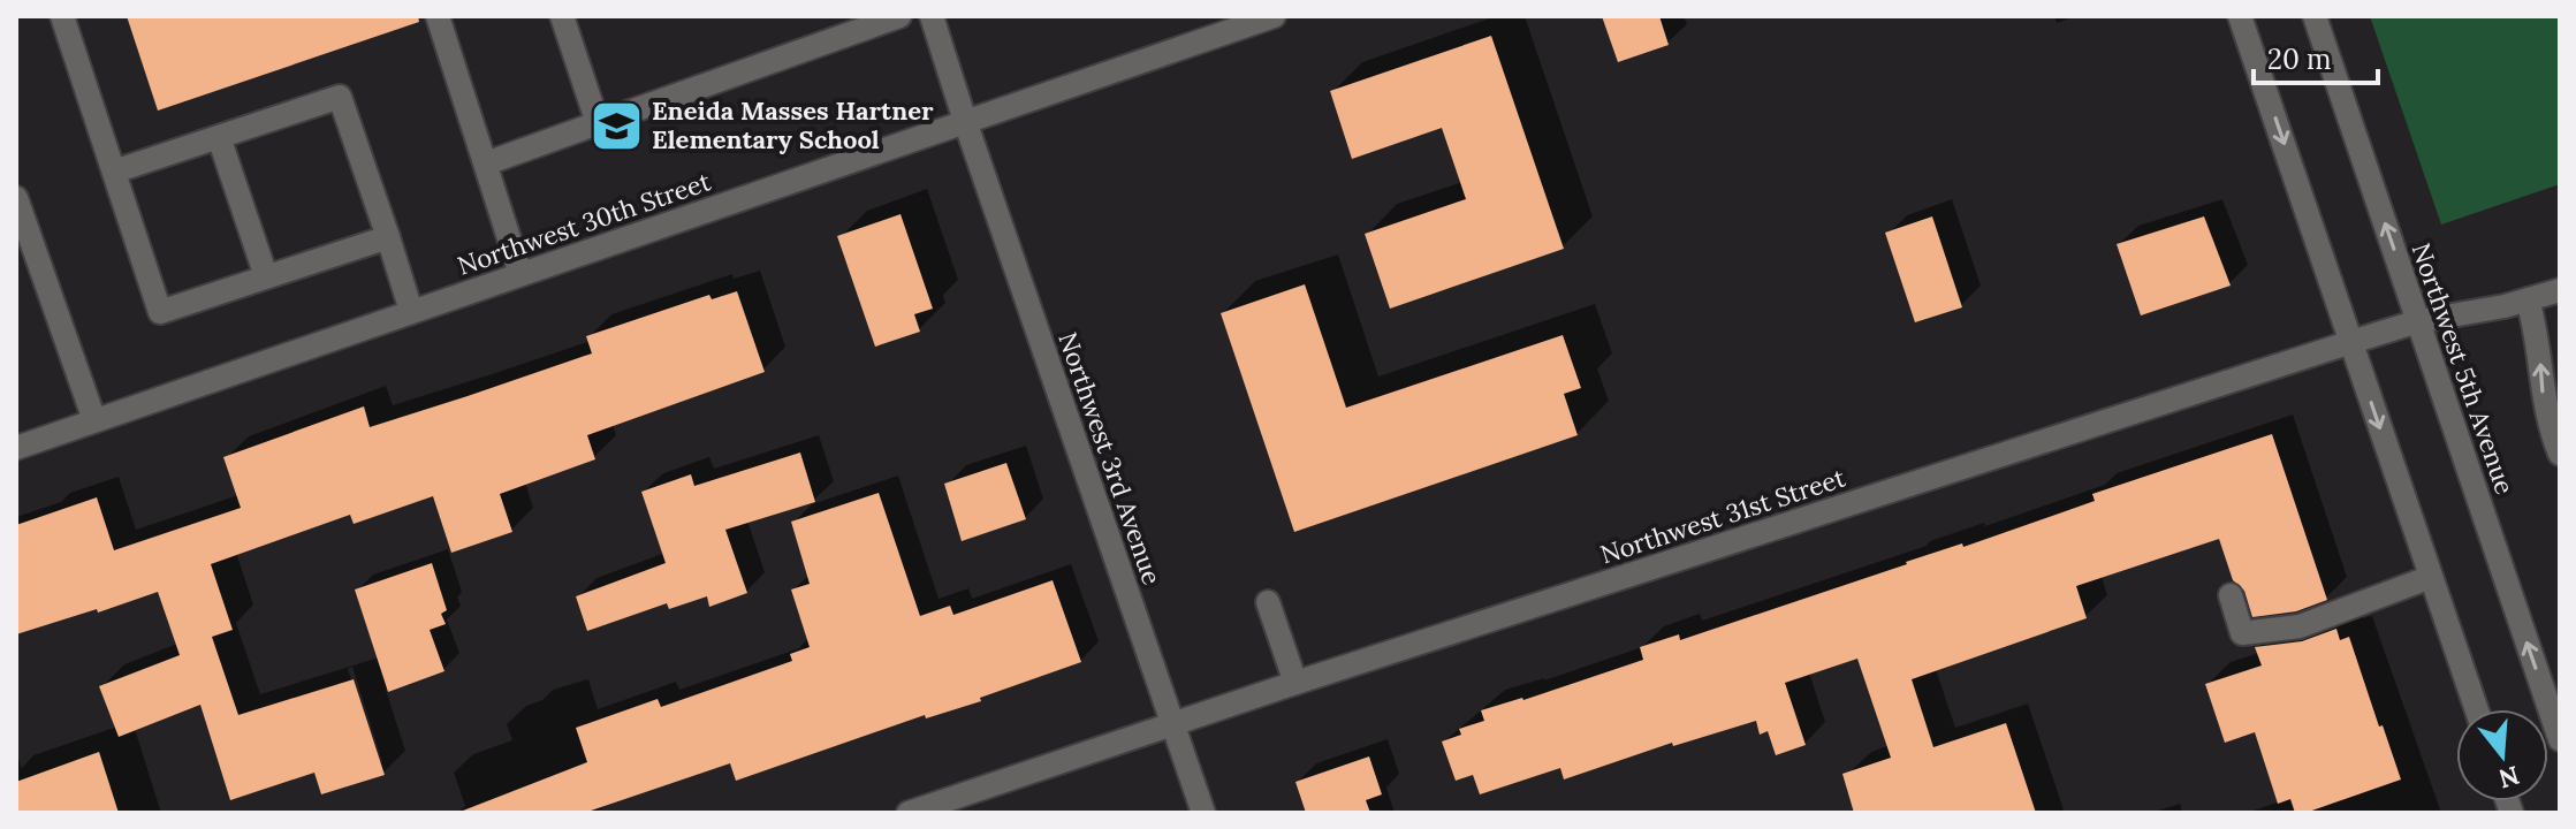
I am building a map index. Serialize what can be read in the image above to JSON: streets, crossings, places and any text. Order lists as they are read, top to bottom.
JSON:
{
  "streets": {
    "street": [
      "Northwest 30th Street",
      "Northwest 5th Avenue",
      "Northwest 3rd Avenue",
      "Northwest 31st Street"
    ]
  },
  "crossings": [
    ["Northwest 30th Street", "Northwest 3rd Avenue"],
    ["Northwest 5th Avenue", "Northwest 31st Street"],
    ["Northwest 3rd Avenue", "Northwest 31st Street"]
  ],
  "places": {
    "school or university": ["Eneida Masses Hartner Elementary School"]
  },
  "scale_bar": "20 m",
  "north": "bottom"
}
